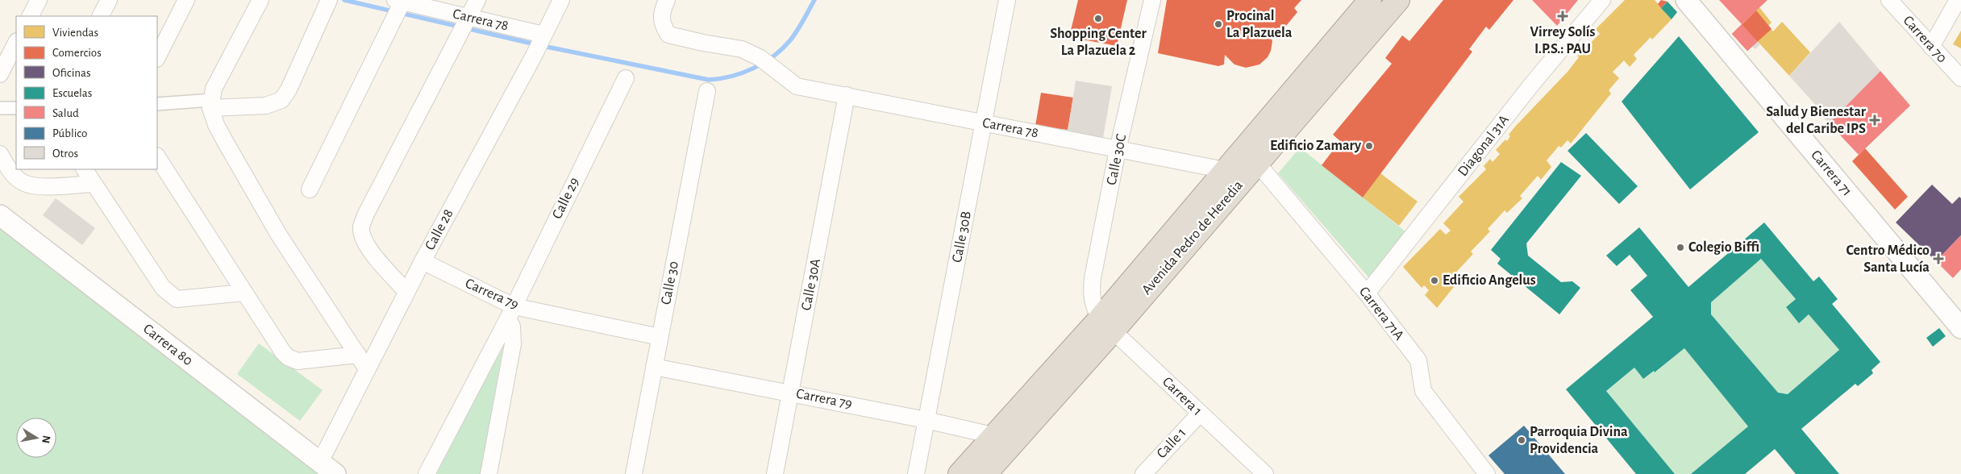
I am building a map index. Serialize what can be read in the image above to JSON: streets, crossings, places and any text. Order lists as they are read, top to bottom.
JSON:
{
  "streets": {
    "highway": ["Avenida Pedro de Heredia"],
    "street": [
      "Carrera 78",
      "Carrera 70",
      "Diagonal 31A",
      "Calle 30C",
      "Carrera 71",
      "Calle 29",
      "Calle 28",
      "Calle 30B",
      "Calle 30",
      "Calle 30A",
      "Carrera 79",
      "Carrera 71A",
      "Carrera 80",
      "Carrera 1",
      "Calle 1"
    ]
  },
  "crossings": [
    ["Carrera 78", "Calle 30C"],
    ["Carrera 78", "Calle 28"],
    ["Carrera 78", "Calle 30B"],
    ["Carrera 78", "Avenida Pedro de Heredia"],
    ["Carrera 78", "Calle 30A"],
    ["Diagonal 31A", "Carrera 71A"],
    ["Calle 30C", "Avenida Pedro de Heredia"],
    ["Calle 30C", "Carrera 1"],
    ["Calle 29", "Carrera 79"],
    ["Calle 28", "Carrera 79"],
    ["Calle 28", "Carrera 80"],
    ["Calle 30B", "Carrera 79"],
    ["Avenida Pedro de Heredia", "Carrera 79"],
    ["Avenida Pedro de Heredia", "Carrera 71A"],
    ["Avenida Pedro de Heredia", "Carrera 1"],
    ["Calle 30", "Carrera 79"],
    ["Calle 30A", "Carrera 79"],
    ["Carrera 1", "Calle 1"]
  ],
  "places": {
    "health": ["Virrey Solís I.P.S.: PAU", "Salud y Bienestar del Caribe IPS", "Centro Médico Santa Lucía"],
    "other": [
      "Shopping Center La Plazuela 2",
      "Procinal La Plazuela",
      "Edificio Zamary",
      "Colegio Biffi",
      "Edificio Angelus",
      "Parroquia Divina Providencia"
    ]
  },
  "legend": [
    "Viviendas",
    "Comercios",
    "Oficinas",
    "Escuelas",
    "Salud",
    "Público",
    "Otros"
  ],
  "north": "right"
}
